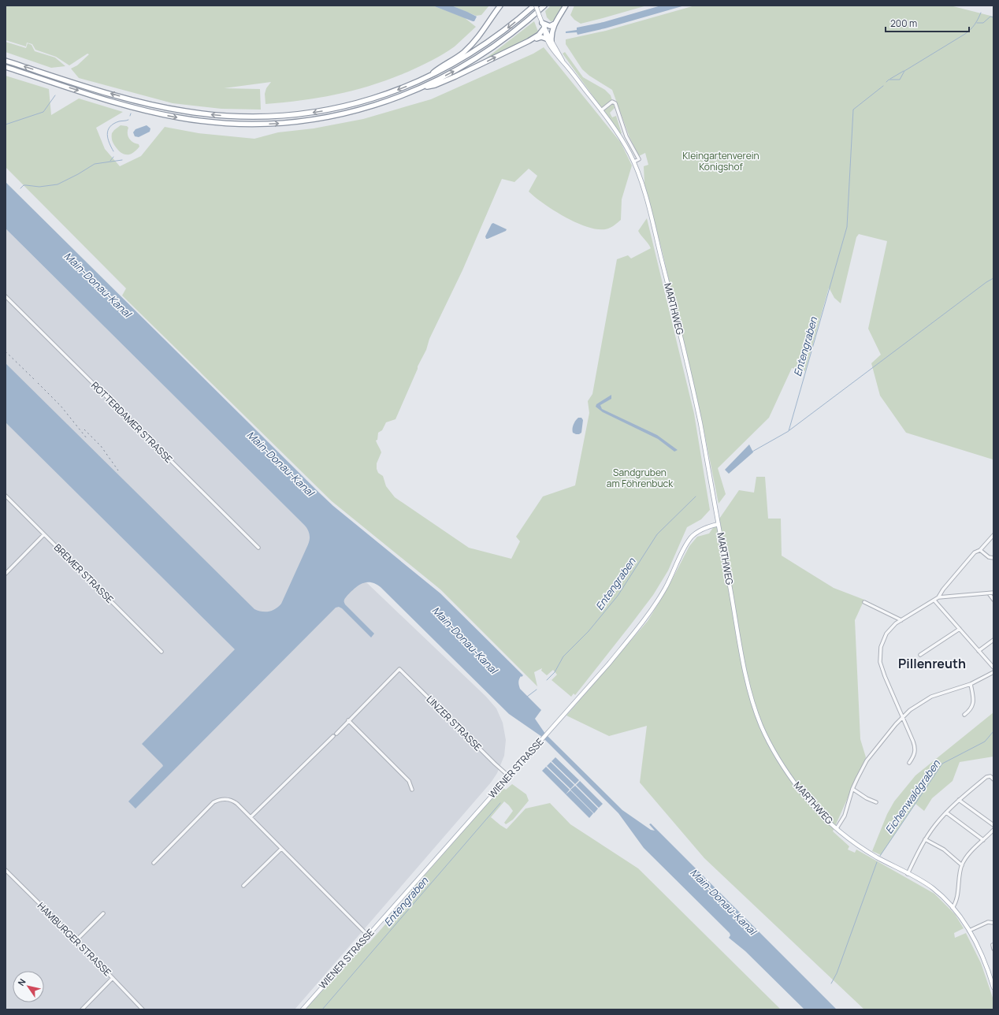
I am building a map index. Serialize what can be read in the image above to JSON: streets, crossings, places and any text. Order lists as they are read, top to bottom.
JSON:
{
  "streets": {
    "main road": ["MARTHWEG", "WIENER STRASSE"],
    "street": [
      "ROTTERDAMER STRASSE",
      "BREMER STRASSE",
      "LINZER STRASSE",
      "HAMBURGER STRASSE"
    ]
  },
  "crossings": [
    ["MARTHWEG", "WIENER STRASSE"],
    ["LINZER STRASSE", "WIENER STRASSE"]
  ],
  "districts": ["Pillenreuth"],
  "water": ["Main-Donau-Kanal", "Entengraben", "Eichenwaldgraben"],
  "parks": ["Kleingartenverein Königshof", "Sandgruben am Föhrenbuck"],
  "scale_bar": "200 m",
  "north": "top left"
}
